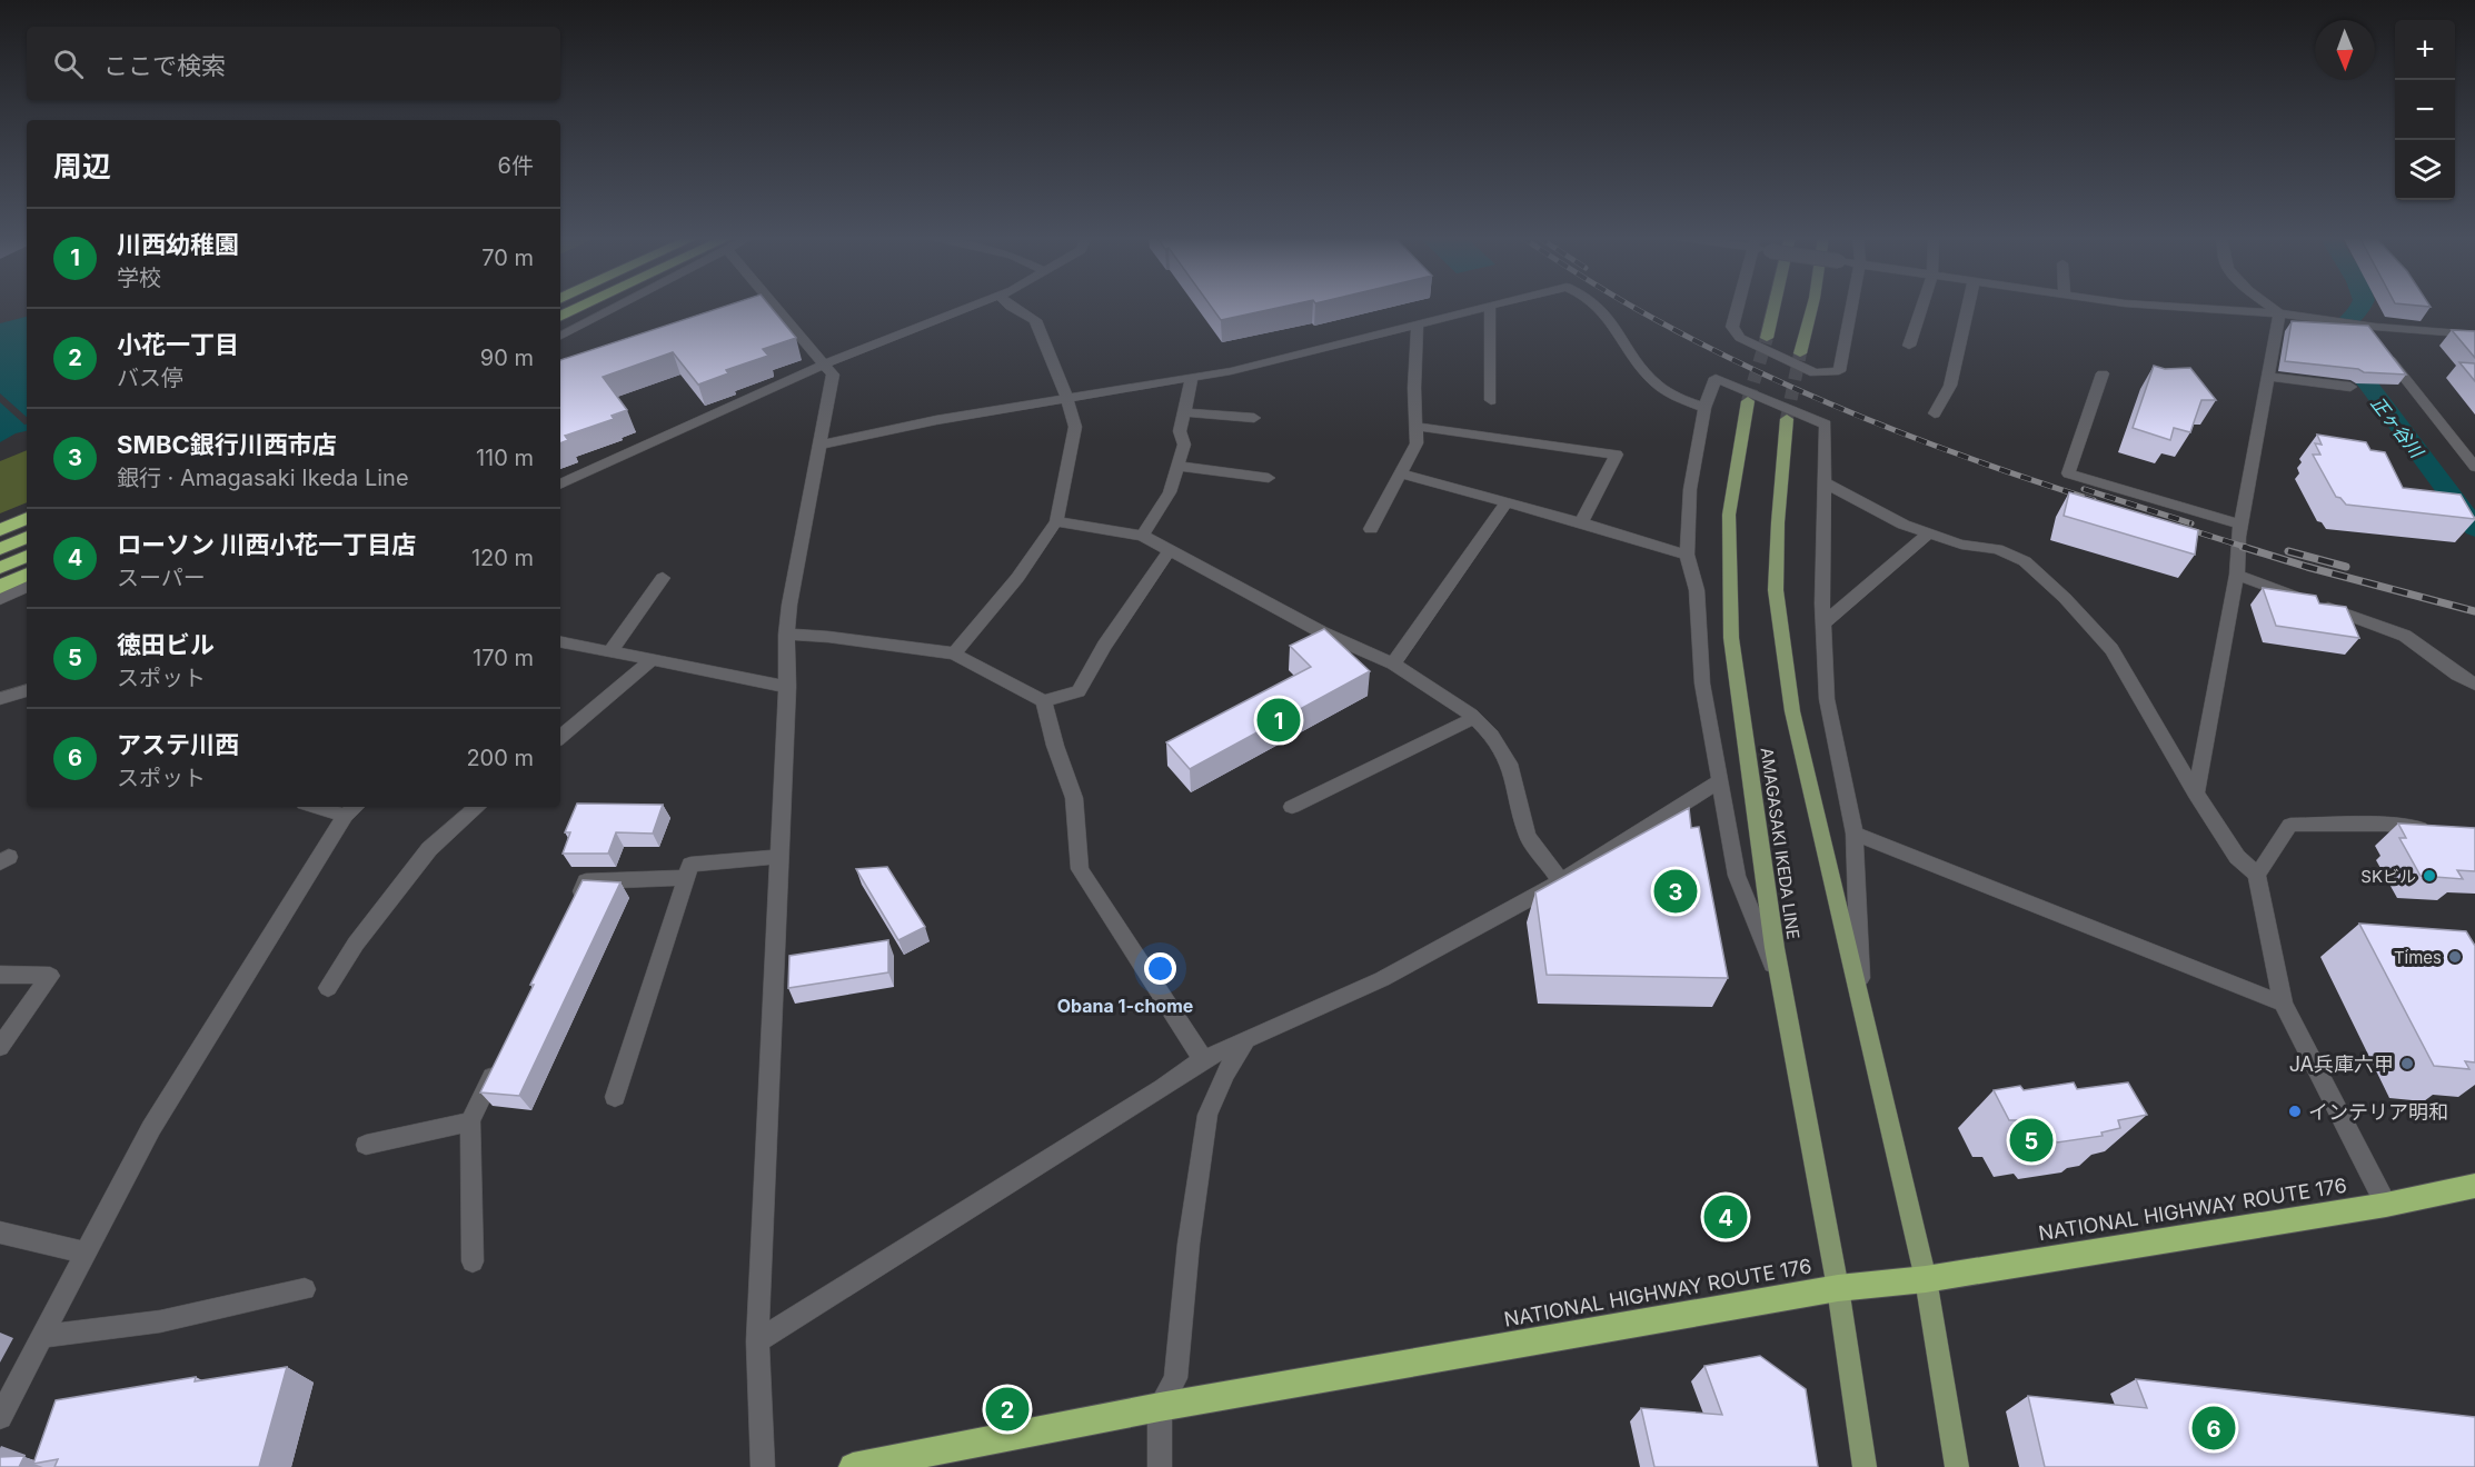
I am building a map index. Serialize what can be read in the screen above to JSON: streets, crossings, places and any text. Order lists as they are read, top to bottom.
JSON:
{
  "streets": {
    "highway": ["NATIONAL HIGHWAY ROUTE 176"],
    "main road": ["AMAGASAKI IKEDA LINE"]
  },
  "crossings": [
    ["AMAGASAKI IKEDA LINE", "NATIONAL HIGHWAY ROUTE 176"]
  ],
  "districts": ["Obana 1-chome"],
  "water": ["正ヶ谷川"],
  "places": [
    "SKビル",
    "Times",
    "JA兵庫六甲",
    "インテリア明和"
  ],
  "north": "bottom",
  "page": {
    "map_buttons": ["+", "−"],
    "search": "ここで検索",
    "heading": ["周辺", "6件"],
    "list": [
      {
        "mark": "1",
        "name": "川西幼稚園",
        "note": "学校",
        "value": "70 m"
      },
      {
        "mark": "2",
        "name": "小花一丁目",
        "note": "バス停",
        "value": "90 m"
      },
      {
        "mark": "3",
        "name": "SMBC銀行川西市店",
        "note": "銀行 · Amagasaki Ikeda Line",
        "value": "110 m"
      },
      {
        "mark": "4",
        "name": "ローソン 川西小花一丁目店",
        "note": "スーパー",
        "value": "120 m"
      },
      {
        "mark": "5",
        "name": "徳田ビル",
        "note": "スポット",
        "value": "170 m"
      },
      {
        "mark": "6",
        "name": "アステ川西",
        "note": "スポット",
        "value": "200 m"
      }
    ],
    "pins": [
      "1",
      "3",
      "5",
      "4",
      "2",
      "6"
    ]
  }
}
